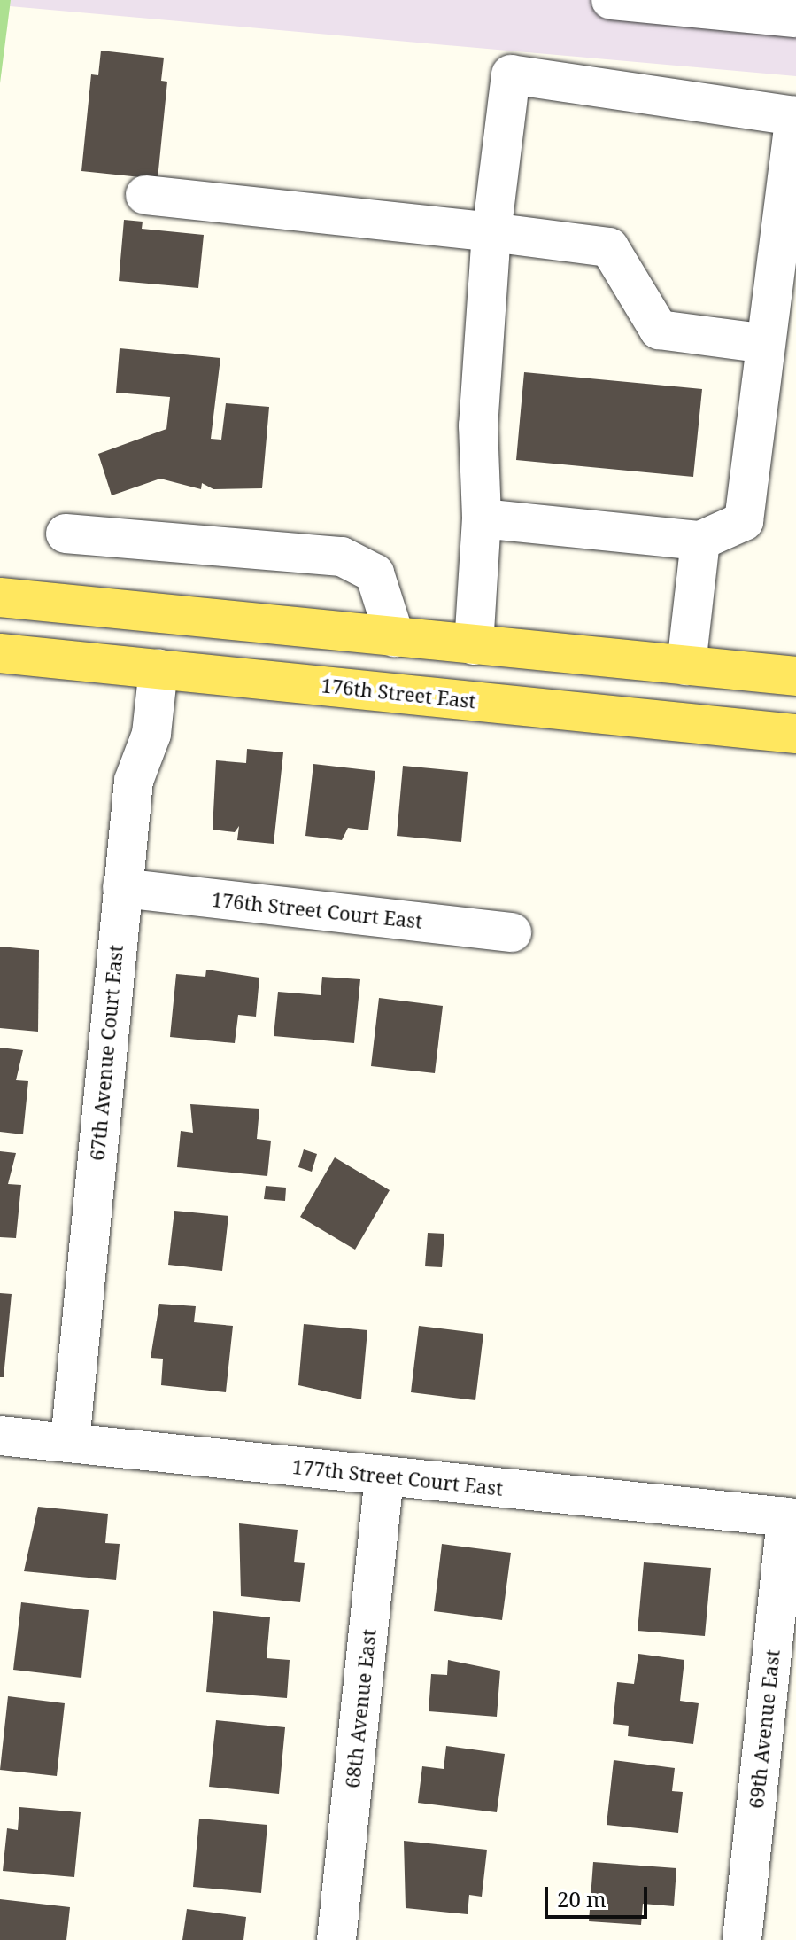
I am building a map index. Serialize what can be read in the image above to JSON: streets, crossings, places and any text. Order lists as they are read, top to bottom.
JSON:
{
  "streets": {
    "main road": ["176th Street East"],
    "street": [
      "176th Street Court East",
      "67th Avenue Court East",
      "177th Street Court East",
      "68th Avenue East",
      "69th Avenue East"
    ]
  },
  "crossings": [
    ["176th Street East", "67th Avenue Court East"],
    ["176th Street Court East", "67th Avenue Court East"],
    ["67th Avenue Court East", "177th Street Court East"],
    ["177th Street Court East", "68th Avenue East"],
    ["177th Street Court East", "69th Avenue East"]
  ],
  "scale_bar": "20 m"
}
